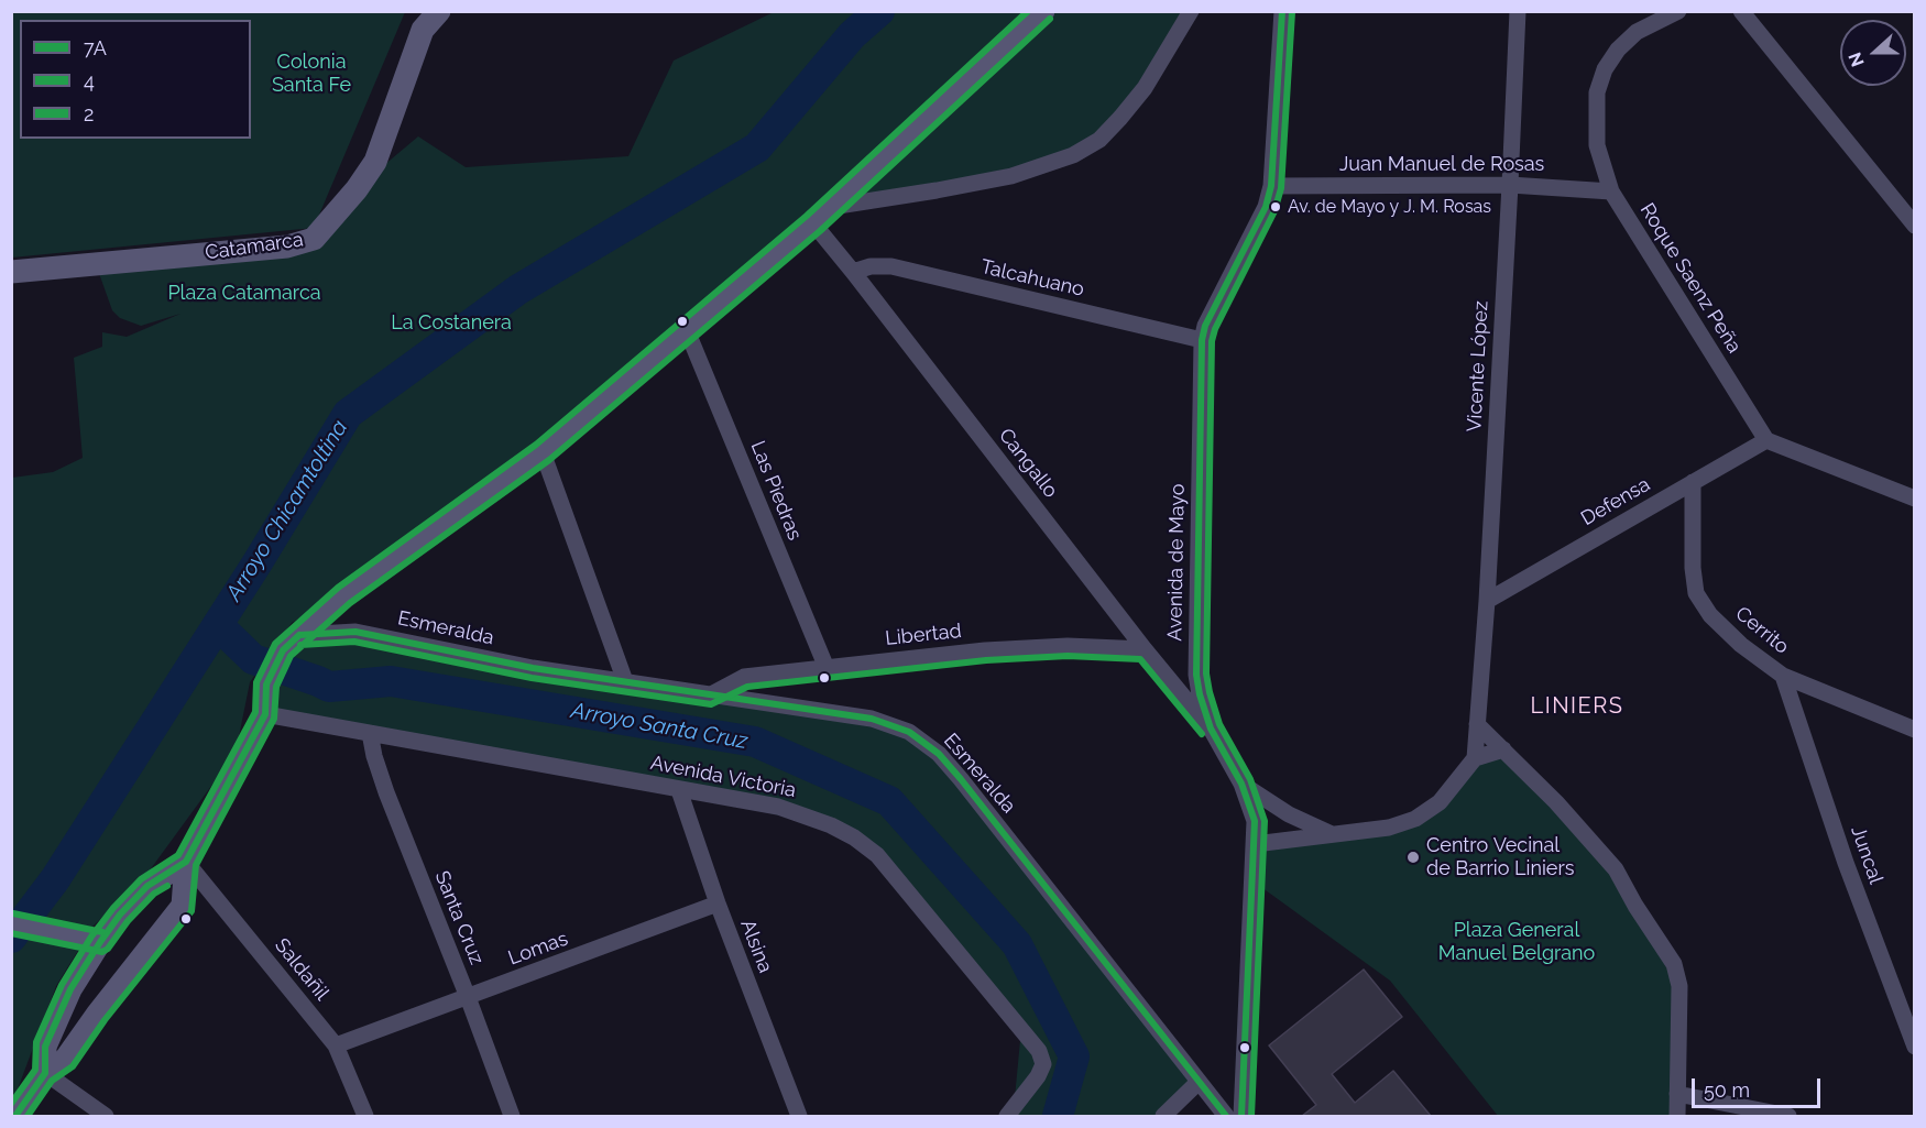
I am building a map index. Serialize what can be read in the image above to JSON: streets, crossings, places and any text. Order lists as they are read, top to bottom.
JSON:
{
  "streets": {
    "street": [
      "Juan Manuel de Rosas",
      "Catamarca",
      "Talcahuano",
      "Roque Saenz Peña",
      "Vicente López",
      "Cangallo",
      "Las Piedras",
      "Defensa",
      "Avenida de Mayo",
      "Esmeralda",
      "Cerrito",
      "Libertad",
      "Avenida Victoria",
      "Juncal",
      "Santa Cruz",
      "Alsina",
      "Lomas",
      "Saldañil"
    ]
  },
  "crossings": [
    ["Juan Manuel de Rosas", "Roque Saenz Peña"],
    ["Juan Manuel de Rosas", "Vicente López"],
    ["Juan Manuel de Rosas", "Avenida de Mayo"],
    ["Talcahuano", "Cangallo"],
    ["Talcahuano", "Avenida de Mayo"],
    ["Roque Saenz Peña", "Defensa"],
    ["Vicente López", "Defensa"],
    ["Cangallo", "Avenida de Mayo"],
    ["Cangallo", "Libertad"],
    ["Las Piedras", "Libertad"],
    ["Defensa", "Cerrito"],
    ["Esmeralda", "Libertad"],
    ["Cerrito", "Juncal"],
    ["Avenida Victoria", "Santa Cruz"],
    ["Avenida Victoria", "Alsina"],
    ["Santa Cruz", "Lomas"],
    ["Alsina", "Lomas"],
    ["Lomas", "Saldañil"]
  ],
  "districts": ["LINIERS"],
  "water": ["Arroyo Chicamtoltina", "Arroyo Santa Cruz"],
  "parks": [
    "Colonia Santa Fe",
    "Plaza Catamarca",
    "La Costanera",
    "Plaza General Manuel Belgrano"
  ],
  "places": ["Av. de Mayo y J. M. Rosas", "Centro Vecinal de Barrio Liniers"],
  "lines": ["transit line 7A", "transit line 2", "transit line 4"],
  "legend": ["7A", "4", "2"],
  "scale_bar": "50 m",
  "north": "left"
}
